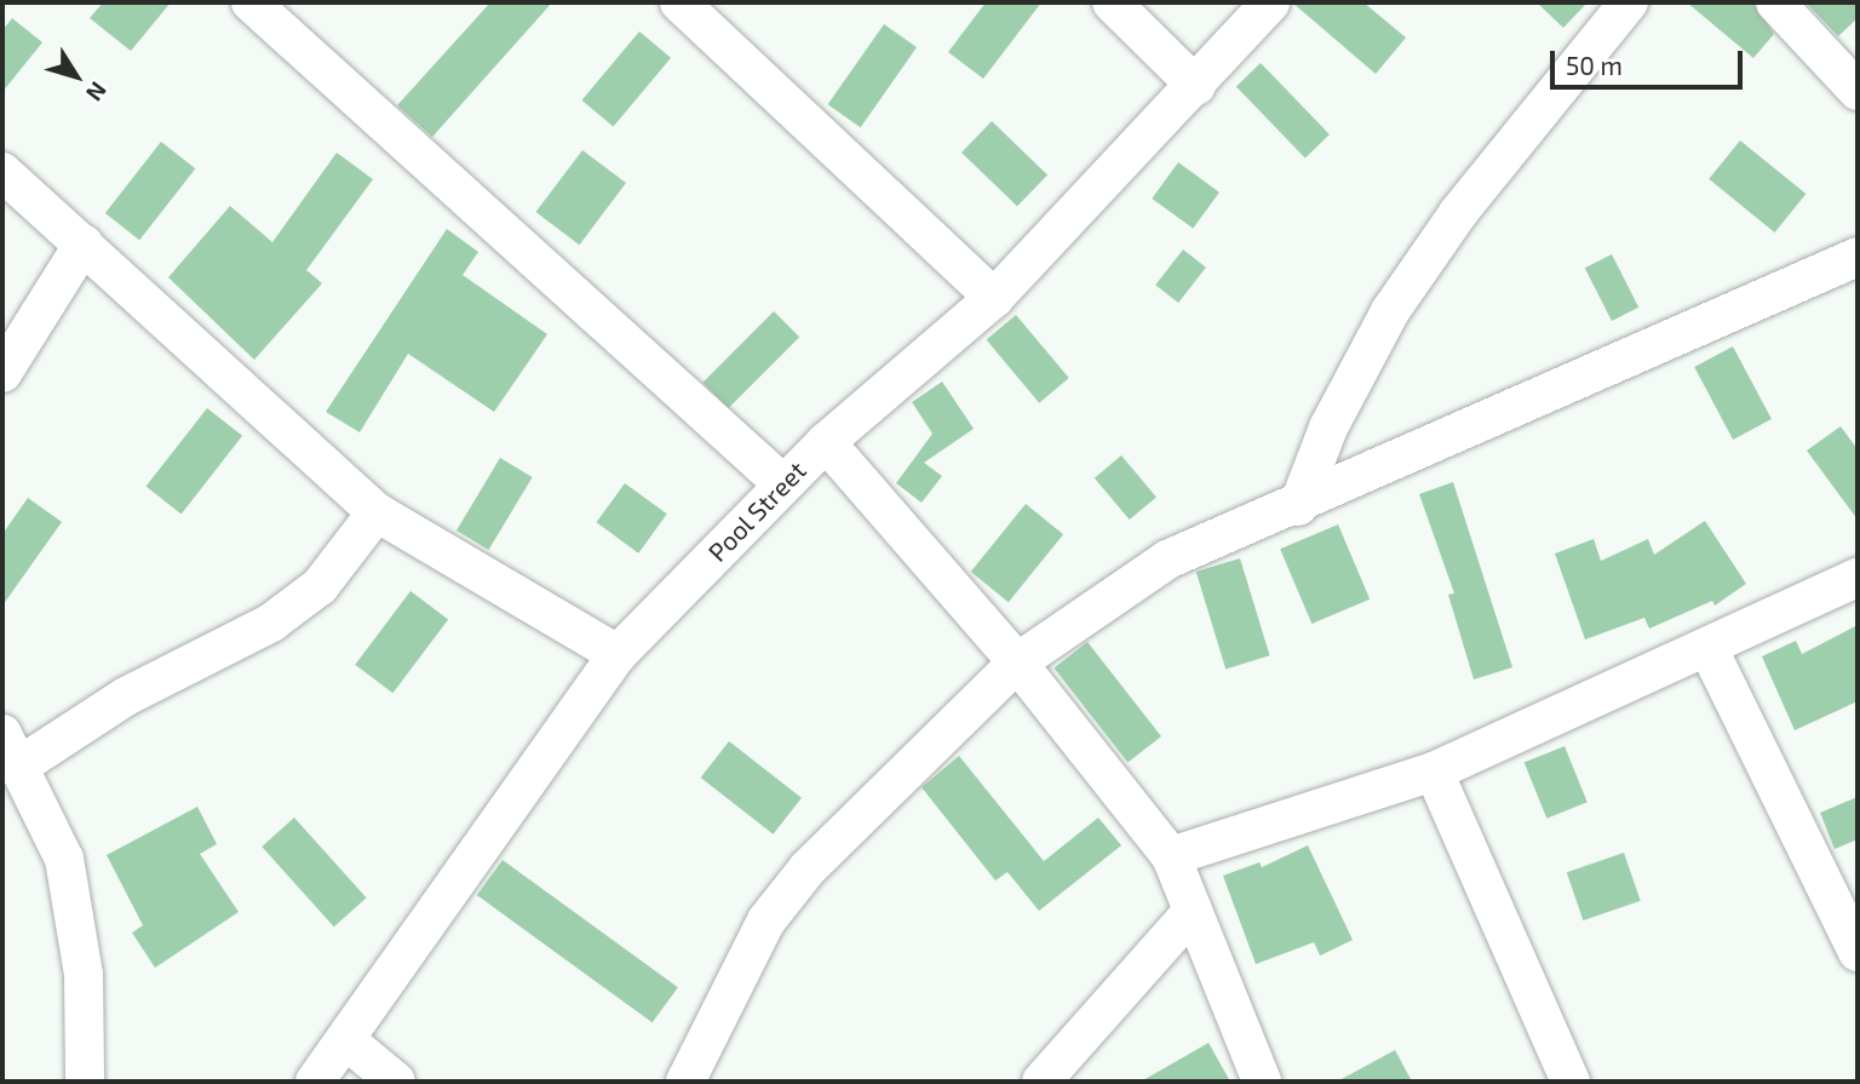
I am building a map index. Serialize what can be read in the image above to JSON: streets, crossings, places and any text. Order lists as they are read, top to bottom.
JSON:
{
  "streets": {
    "street": ["Pool Street"]
  },
  "scale_bar": "50 m",
  "north": "bottom right"
}
